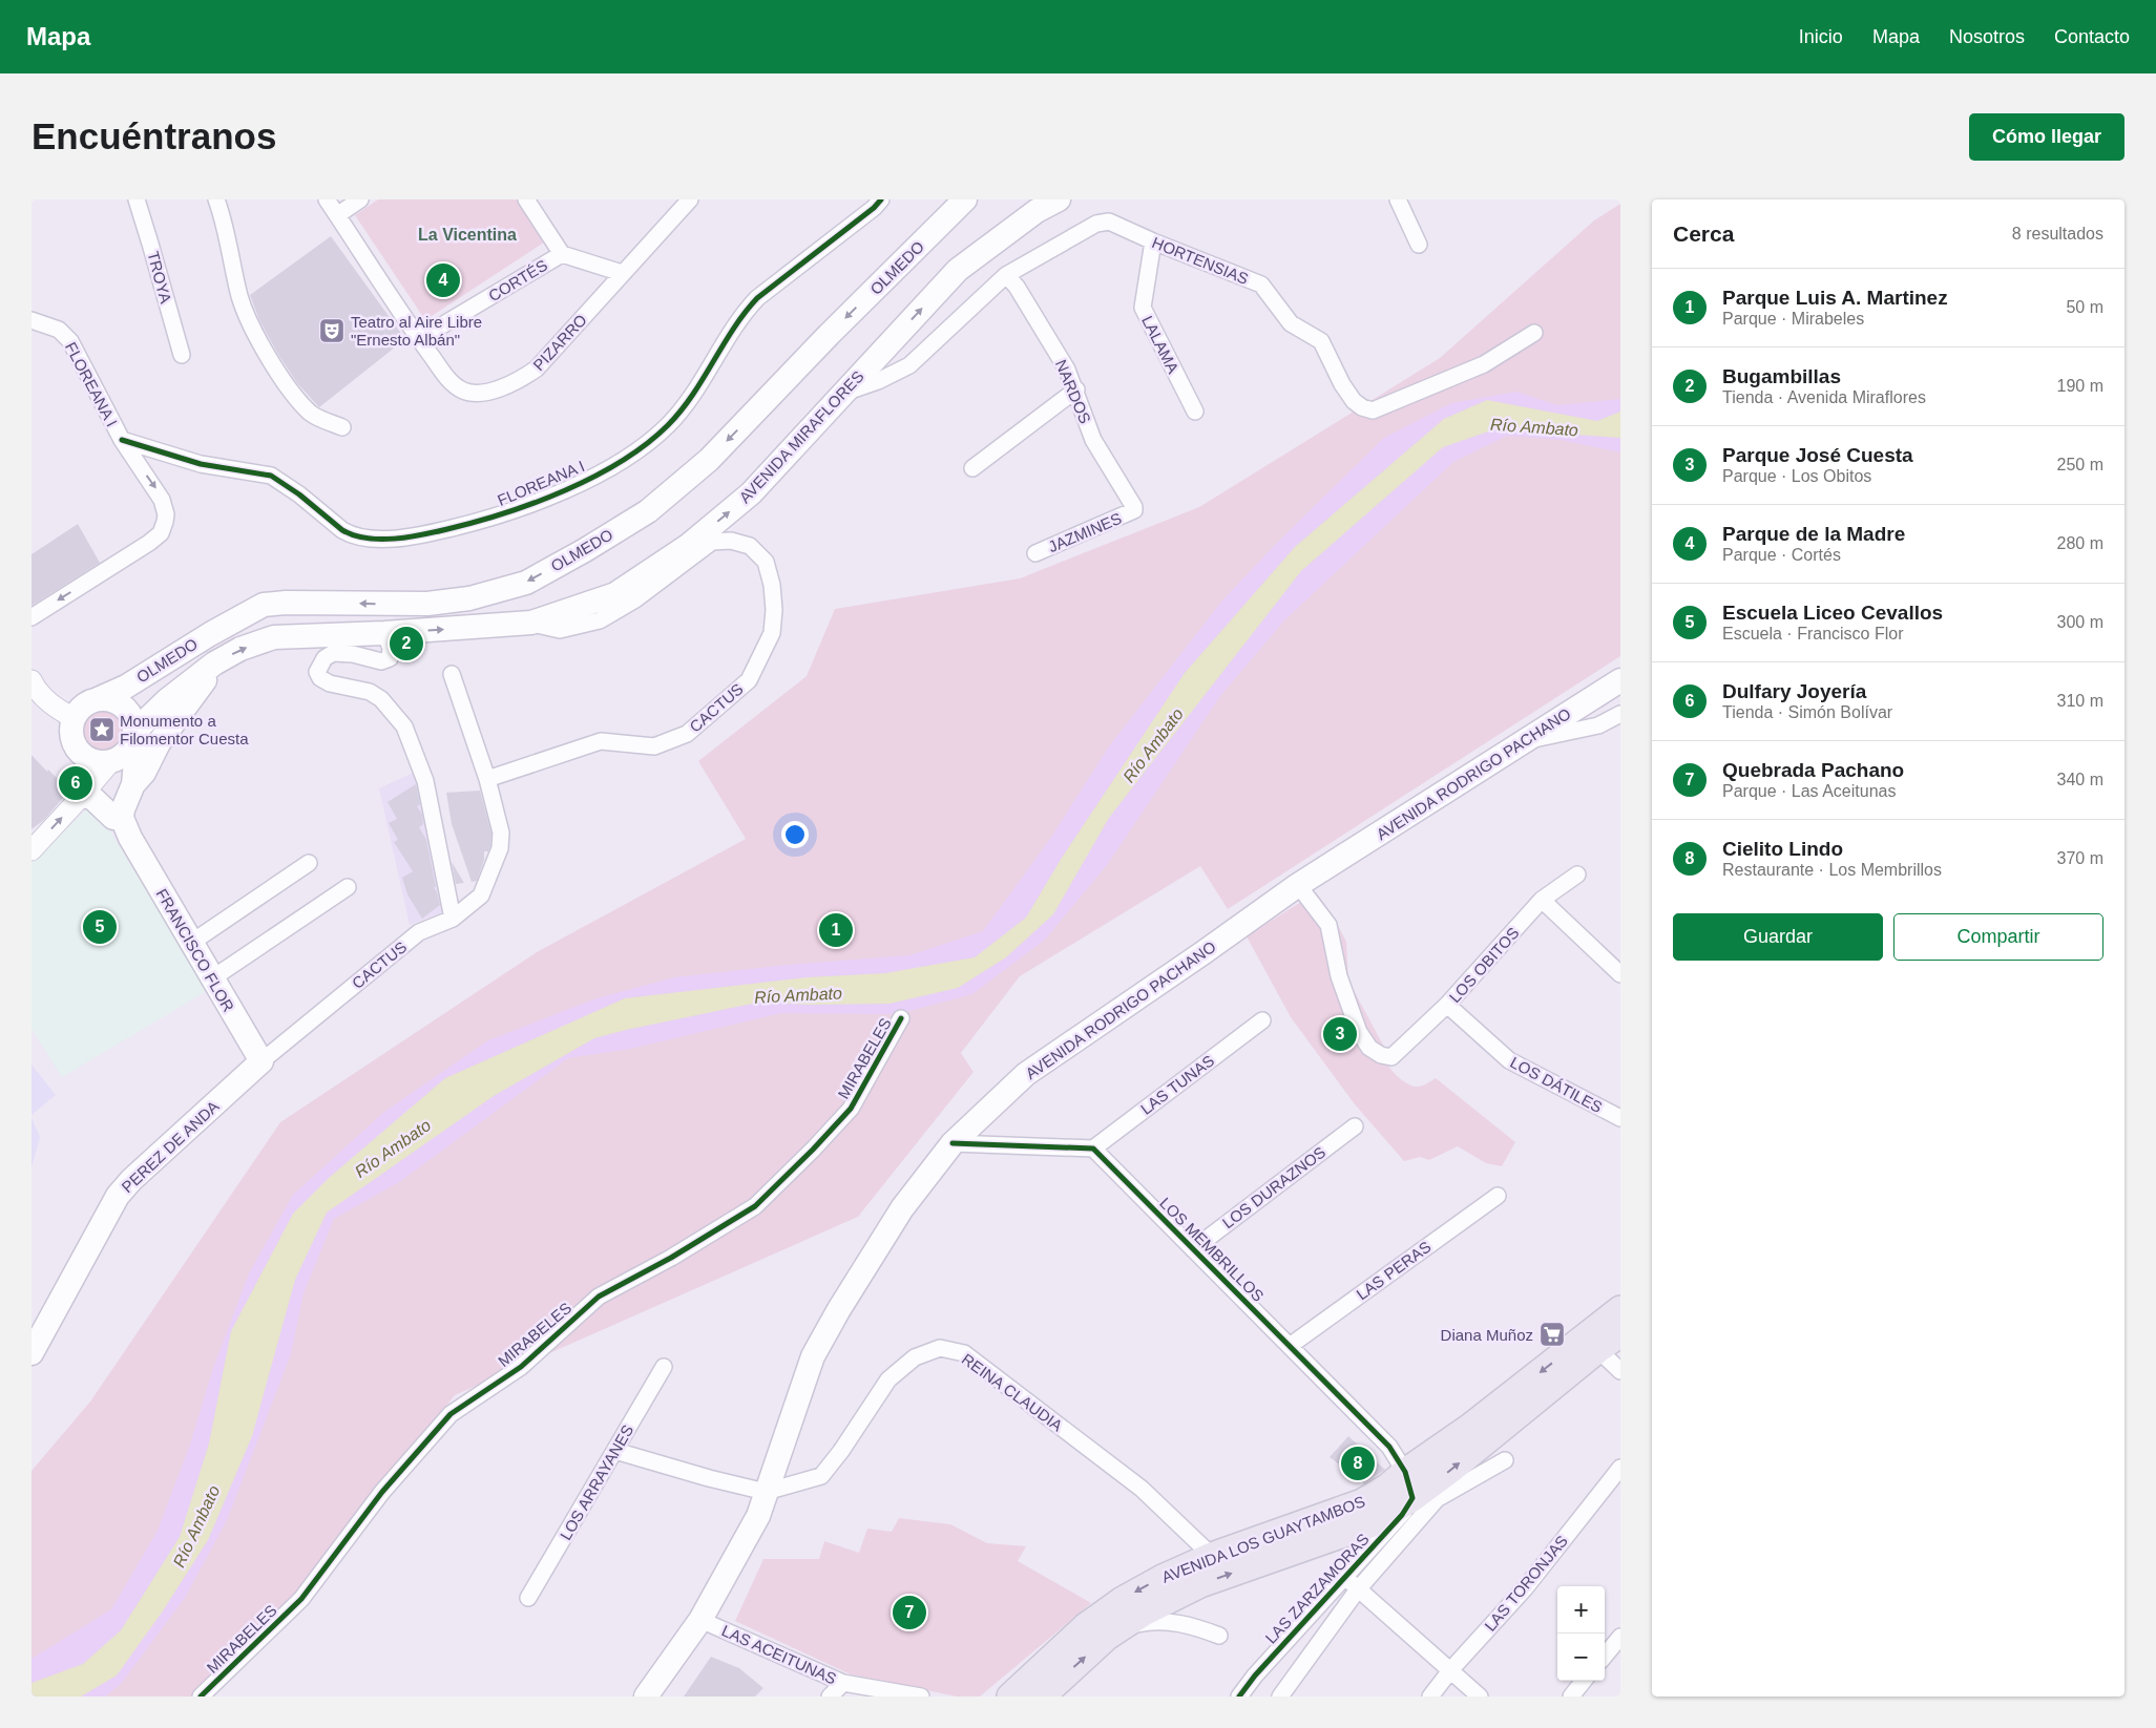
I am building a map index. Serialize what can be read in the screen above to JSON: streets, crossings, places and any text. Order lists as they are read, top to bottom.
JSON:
{
  "streets": {
    "main road": [
      "OLMEDO",
      "AVENIDA MIRAFLORES",
      "AVENIDA RODRIGO PACHANO",
      "FRANCISCO FLOR",
      "PEREZ DE ANDA",
      "AVENIDA LOS GUAYTAMBOS"
    ],
    "street": [
      "HORTENSIAS",
      "TROYA",
      "CORTÉS",
      "PIZARRO",
      "LALAMA",
      "FLOREANA I",
      "NARDOS",
      "JAZMINES",
      "CACTUS",
      "LOS OBITOS",
      "MIRABELES",
      "LAS TUNAS",
      "LOS DÁTILES",
      "LOS DURAZNOS",
      "LOS MEMBRILLOS",
      "LAS PERAS",
      "REINA CLAUDIA",
      "LOS ARRAYANES",
      "LAS TORONJAS",
      "LAS ZARZAMORAS",
      "LAS ACEITUNAS"
    ]
  },
  "crossings": [
    ["HORTENSIAS", "LALAMA"],
    ["HORTENSIAS", "NARDOS"],
    ["HORTENSIAS", "AVENIDA MIRAFLORES"],
    ["OLMEDO", "AVENIDA MIRAFLORES"],
    ["CORTÉS", "PIZARRO"],
    ["NARDOS", "JAZMINES"],
    ["AVENIDA MIRAFLORES", "CACTUS"],
    ["CACTUS", "FRANCISCO FLOR"],
    ["CACTUS", "PEREZ DE ANDA"],
    ["AVENIDA RODRIGO PACHANO", "LOS OBITOS"],
    ["AVENIDA RODRIGO PACHANO", "REINA CLAUDIA"],
    ["AVENIDA RODRIGO PACHANO", "LAS ACEITUNAS"],
    ["FRANCISCO FLOR", "PEREZ DE ANDA"],
    ["LOS OBITOS", "LOS DÁTILES"],
    ["LAS TUNAS", "LOS MEMBRILLOS"],
    ["LOS DURAZNOS", "LOS MEMBRILLOS"],
    ["LOS MEMBRILLOS", "LAS PERAS"],
    ["LOS MEMBRILLOS", "AVENIDA LOS GUAYTAMBOS"],
    ["LOS MEMBRILLOS", "LAS ZARZAMORAS"],
    ["REINA CLAUDIA", "LOS ARRAYANES"],
    ["REINA CLAUDIA", "AVENIDA LOS GUAYTAMBOS"],
    ["AVENIDA LOS GUAYTAMBOS", "LAS ZARZAMORAS"]
  ],
  "one_way": ["OLMEDO", "AVENIDA MIRAFLORES"],
  "districts": ["La Vicentina"],
  "water": ["Río Ambato"],
  "places": {
    "theatre": ["Teatro al Aire Libre \"Ernesto Albán\""],
    "place": ["Monumento a Filomentor Cuesta"],
    "supermarket": ["Diana Muñoz"]
  },
  "page": {
    "header": "Mapa",
    "nav": [
      "Inicio",
      "Mapa",
      "Nosotros",
      "Contacto"
    ],
    "buttons": [
      "Cómo llegar",
      ["Guardar", "Compartir"]
    ],
    "title": "Encuéntranos",
    "heading": ["Cerca", "8 resultados"],
    "pins": [
      "4",
      "2",
      "6",
      "5",
      "1",
      "3",
      "8",
      "7"
    ],
    "list": [
      {
        "mark": "1",
        "name": "Parque Luis A. Martinez",
        "note": "Parque · Mirabeles",
        "value": "50 m"
      },
      {
        "mark": "2",
        "name": "Bugambillas",
        "note": "Tienda · Avenida Miraflores",
        "value": "190 m"
      },
      {
        "mark": "3",
        "name": "Parque José Cuesta",
        "note": "Parque · Los Obitos",
        "value": "250 m"
      },
      {
        "mark": "4",
        "name": "Parque de la Madre",
        "note": "Parque · Cortés",
        "value": "280 m"
      },
      {
        "mark": "5",
        "name": "Escuela Liceo Cevallos",
        "note": "Escuela · Francisco Flor",
        "value": "300 m"
      },
      {
        "mark": "6",
        "name": "Dulfary Joyería",
        "note": "Tienda · Simón Bolívar",
        "value": "310 m"
      },
      {
        "mark": "7",
        "name": "Quebrada Pachano",
        "note": "Parque · Las Aceitunas",
        "value": "340 m"
      },
      {
        "mark": "8",
        "name": "Cielito Lindo",
        "note": "Restaurante · Los Membrillos",
        "value": "370 m"
      }
    ],
    "map_buttons": ["+", "−"]
  }
}
